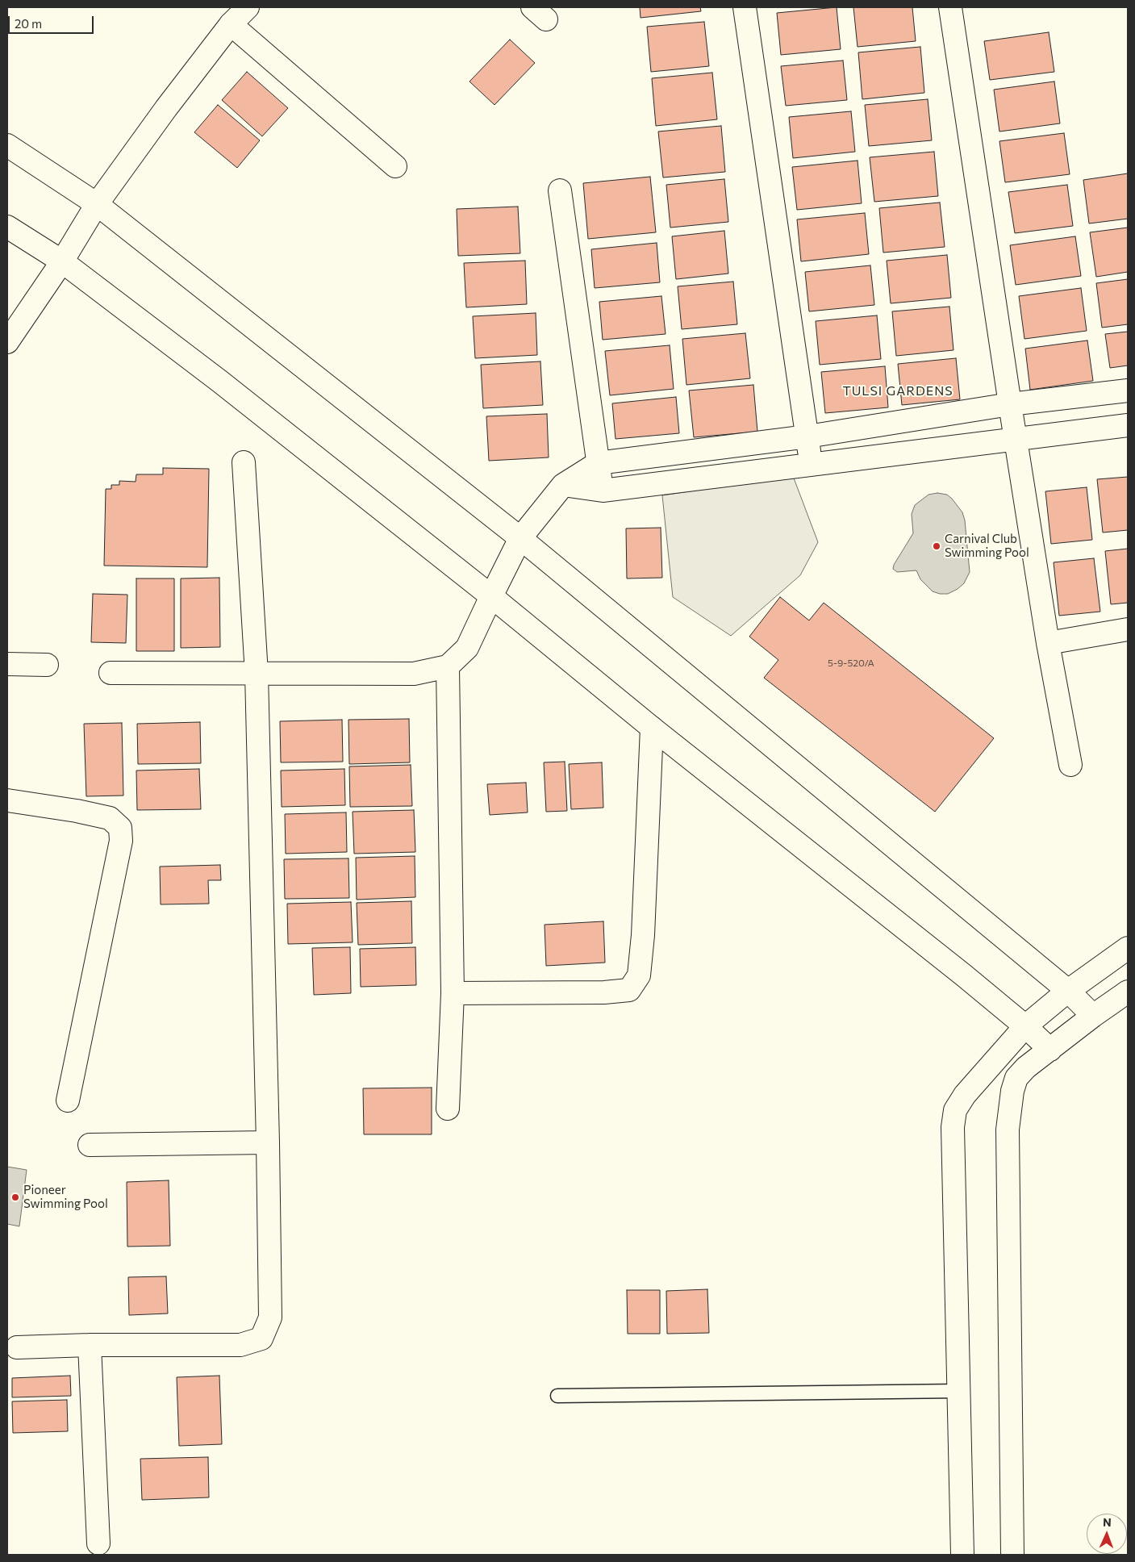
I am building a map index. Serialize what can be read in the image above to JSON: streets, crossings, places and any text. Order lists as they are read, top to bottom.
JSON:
{
  "districts": ["TULSI GARDENS"],
  "places": ["Carnival Club Swimming Pool", "Pioneer Swimming Pool"],
  "house_numbers": ["5-9-520/A"],
  "scale_bar": "20 m",
  "north": "top"
}
